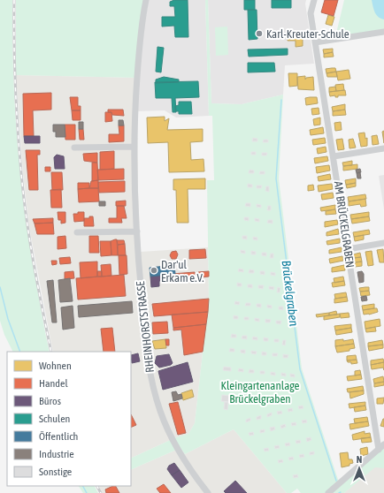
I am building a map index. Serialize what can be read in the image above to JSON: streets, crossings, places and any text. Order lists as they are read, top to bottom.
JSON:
{
  "streets": {
    "street": ["AM BRÜCKELGRABEN", "RHEINHORSTSTRASSE"]
  },
  "water": ["Brückelgraben"],
  "parks": ["Kleingartenanlage Brückelgraben"],
  "places": ["Karl-Kreuter-Schule", "Dar'ul Erkam e.V."],
  "legend": [
    "Wohnen",
    "Handel",
    "Büros",
    "Schulen",
    "Öffentlich",
    "Industrie",
    "Sonstige"
  ],
  "north": "top"
}
